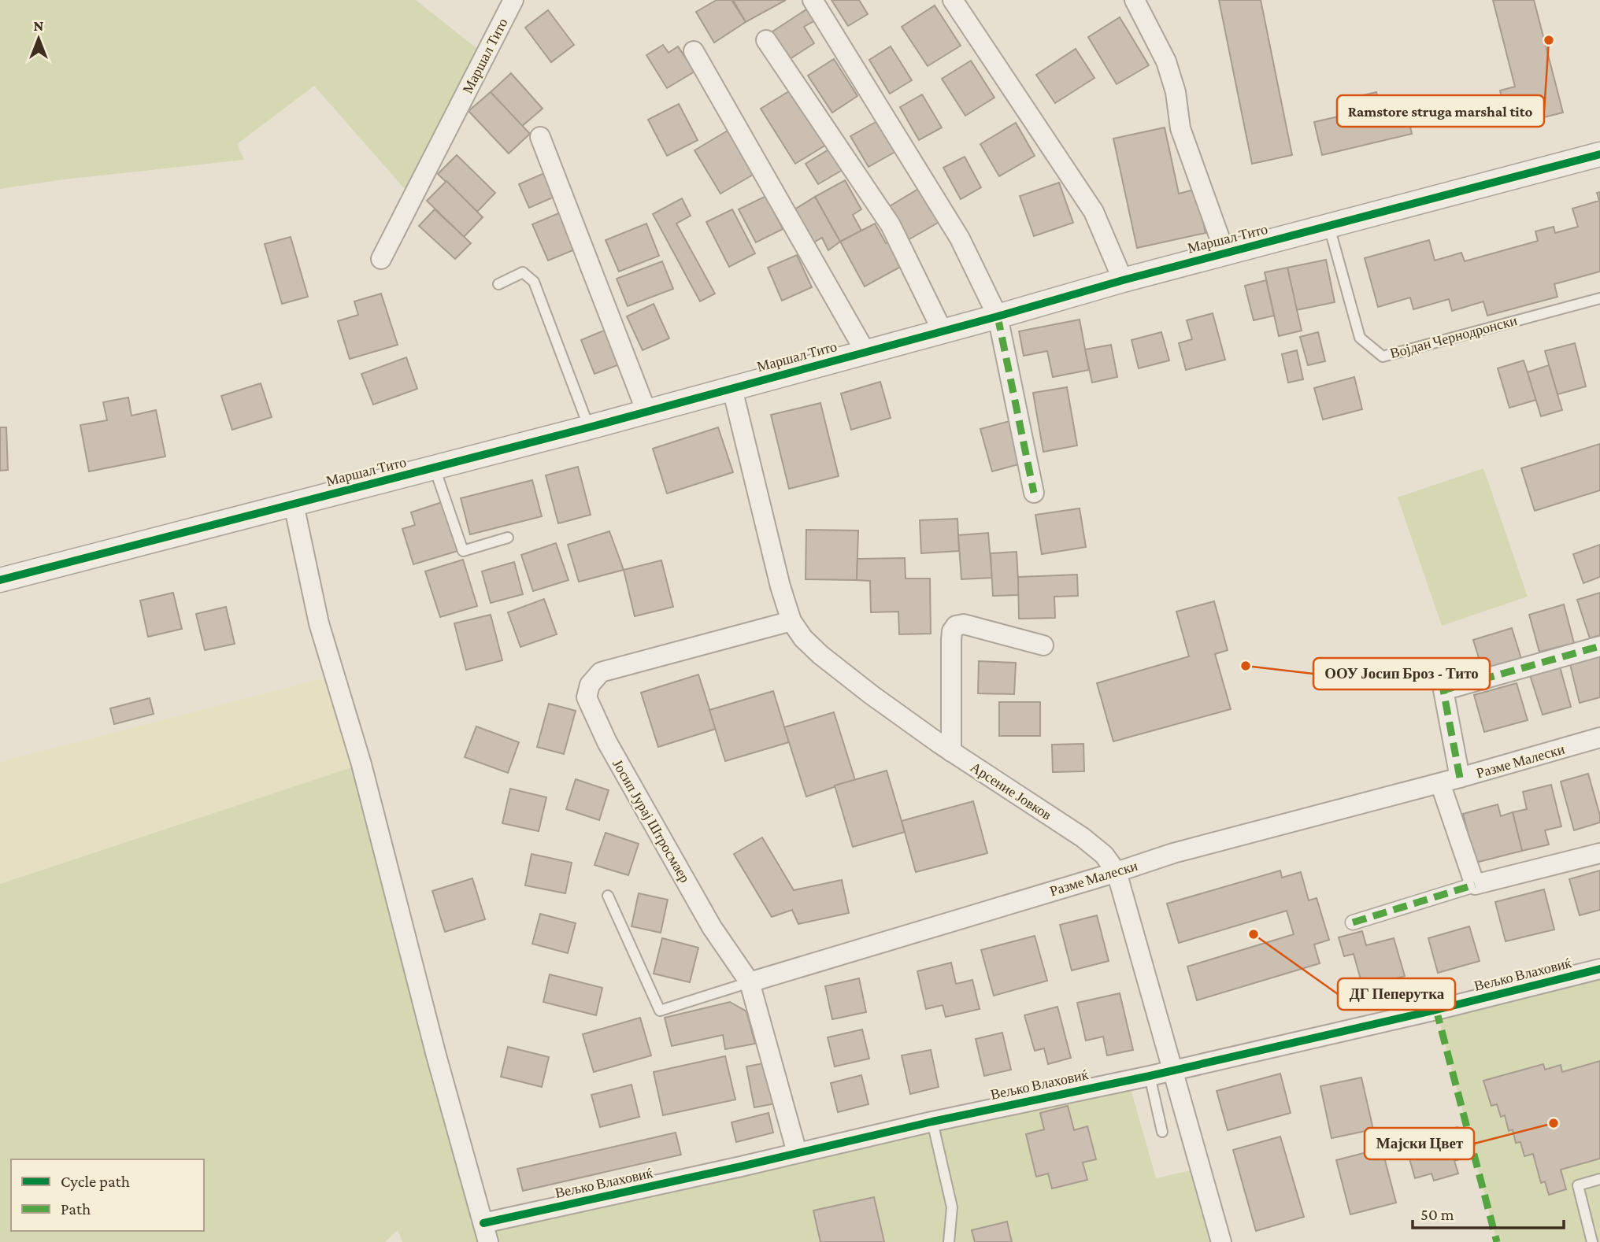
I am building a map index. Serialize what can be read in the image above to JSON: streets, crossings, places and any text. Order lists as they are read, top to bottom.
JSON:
{
  "streets": {
    "street": [
      "Маршал Тито",
      "Разме Малески",
      "Арсение Јовков",
      "Јосип Јурај Штросмаер",
      "Вељко Влаховиќ"
    ],
    "lane": ["Војдан Чернодронски"]
  },
  "crossings": [
    ["Маршал Тито", "Војдан Чернодронски"],
    ["Маршал Тито", "Арсение Јовков"],
    ["Разме Малески", "Арсение Јовков"],
    ["Разме Малески", "Јосип Јурај Штросмаер"],
    ["Арсение Јовков", "Јосип Јурај Штросмаер"],
    ["Арсение Јовков", "Вељко Влаховиќ"],
    ["Јосип Јурај Штросмаер", "Вељко Влаховиќ"]
  ],
  "places": [
    "Ramstore struga marshal tito",
    "ООУ Јосип Броз - Тито",
    "ДГ Пеперутка",
    "Мајски Цвет"
  ],
  "legend": ["Cycle path", "Path"],
  "scale_bar": "50 m",
  "north": "top"
}
